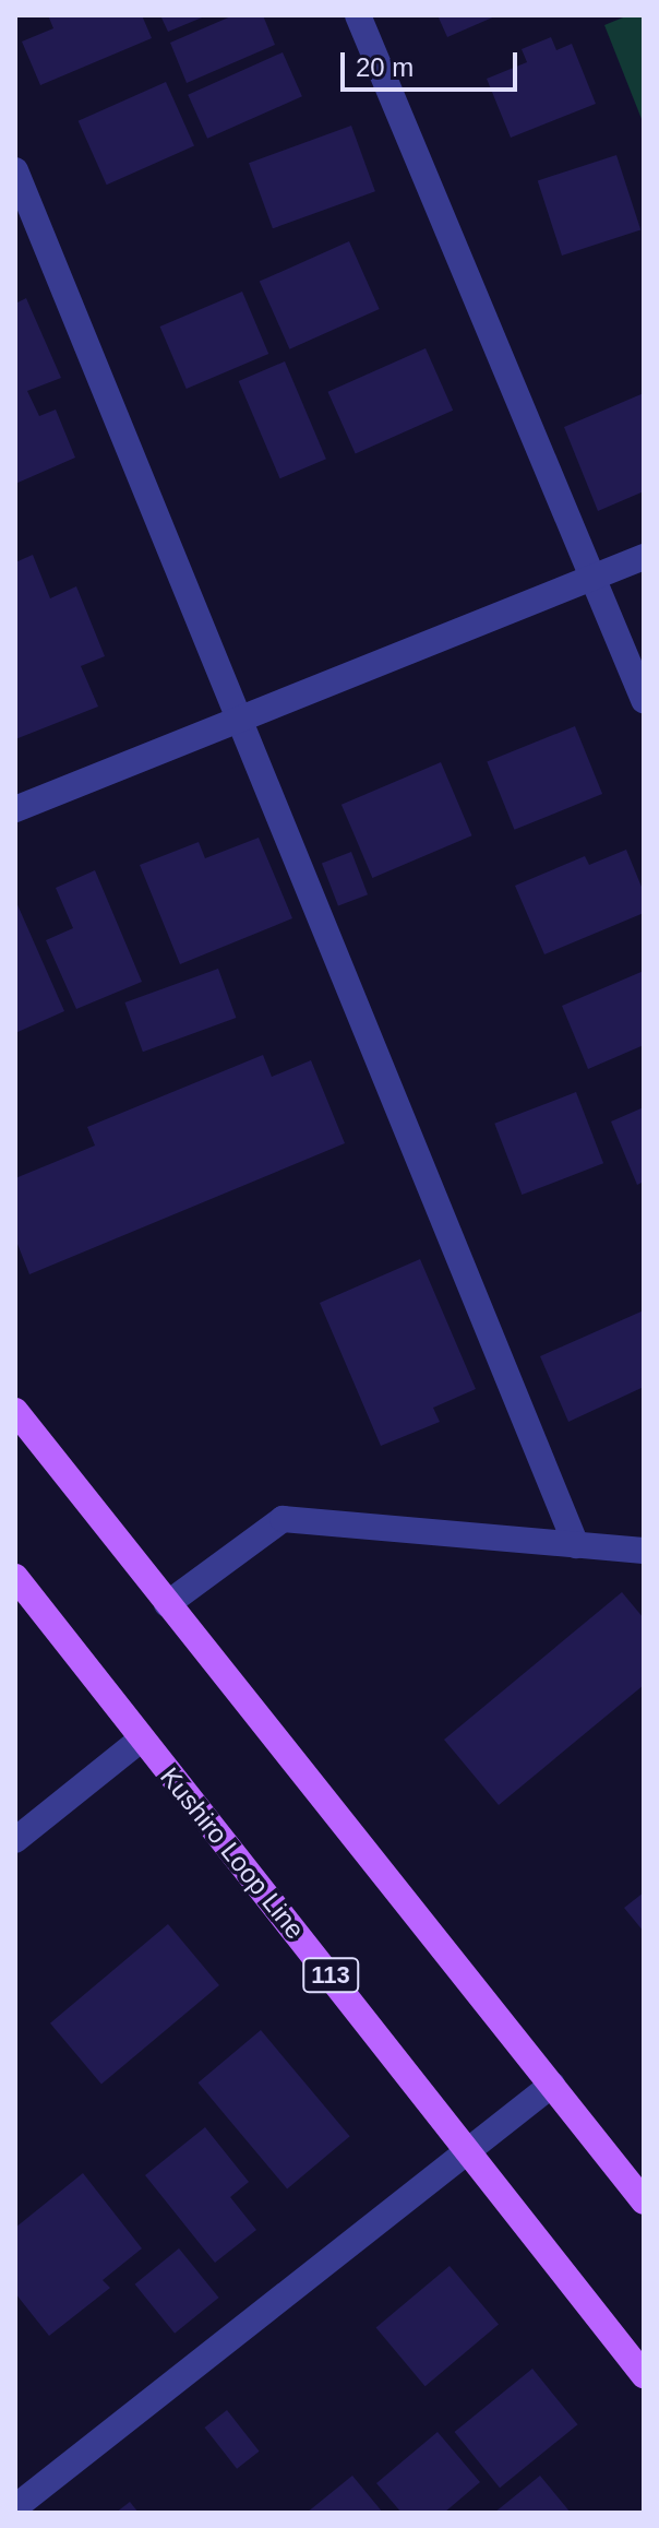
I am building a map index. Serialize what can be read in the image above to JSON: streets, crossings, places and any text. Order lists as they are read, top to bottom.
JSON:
{
  "streets": {
    "main road": ["Kushiro Loop Line", "113"]
  },
  "scale_bar": "20 m"
}
